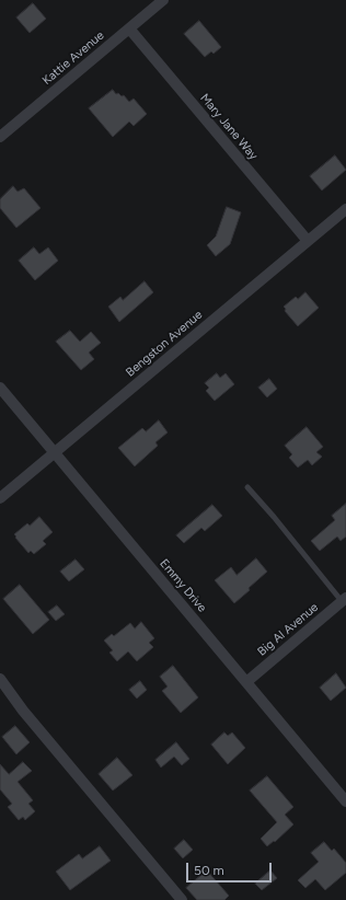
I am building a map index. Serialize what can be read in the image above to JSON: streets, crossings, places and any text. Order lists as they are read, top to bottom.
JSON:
{
  "streets": {
    "street": [
      "Kattie Avenue",
      "Mary Jane Way",
      "Bengston Avenue",
      "Emmy Drive",
      "Big Al Avenue"
    ]
  },
  "crossings": [
    ["Kattie Avenue", "Mary Jane Way"],
    ["Mary Jane Way", "Bengston Avenue"],
    ["Bengston Avenue", "Emmy Drive"],
    ["Emmy Drive", "Big Al Avenue"]
  ],
  "scale_bar": "50 m"
}
